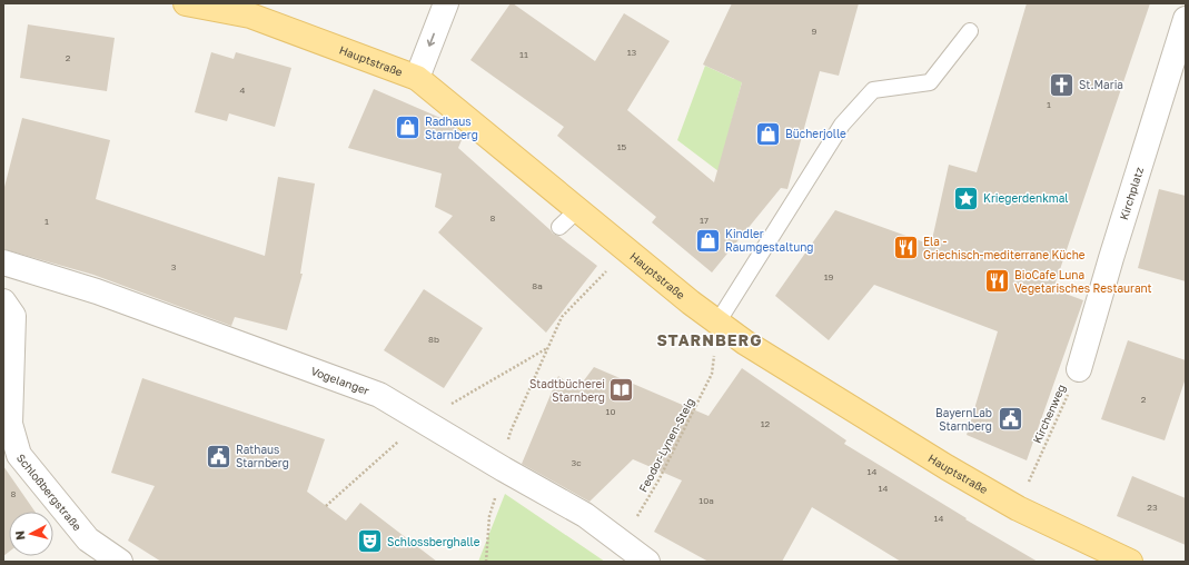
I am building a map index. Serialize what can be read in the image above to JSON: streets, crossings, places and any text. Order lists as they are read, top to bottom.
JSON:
{
  "streets": {
    "main road": ["Hauptstraße"],
    "street": ["Kirchplatz", "Vogelanger", "Schloßbergstraße"],
    "path": ["Kirchenweg", "Feodor-Lynen-Steig"]
  },
  "crossings": [
    ["Kirchplatz", "Kirchenweg"]
  ],
  "districts": ["STARNBERG"],
  "places": {
    "church": ["St.Maria"],
    "shop": ["Radhaus Starnberg", "Bücherjolle", "Kindler Raumgestaltung"],
    "place": ["Kriegerdenkmal"],
    "restaurant": ["Ela - Griechisch-mediterrane Küche", "BioCafe Luna Vegetarisches Restaurant"],
    "library": ["Stadtbücherei Starnberg"],
    "public building": ["BayernLab Starnberg", "Rathaus Starnberg"],
    "theatre": ["Schlossberghalle"]
  },
  "house_numbers": [
    "9",
    "13",
    "11",
    "2",
    "4",
    "1",
    "15",
    "8",
    "17",
    "1",
    "3",
    "19",
    "8a",
    "8b",
    "2",
    "10",
    "12",
    "3c",
    "14",
    "14",
    "8",
    "10a",
    "23",
    "14"
  ],
  "north": "left"
}
